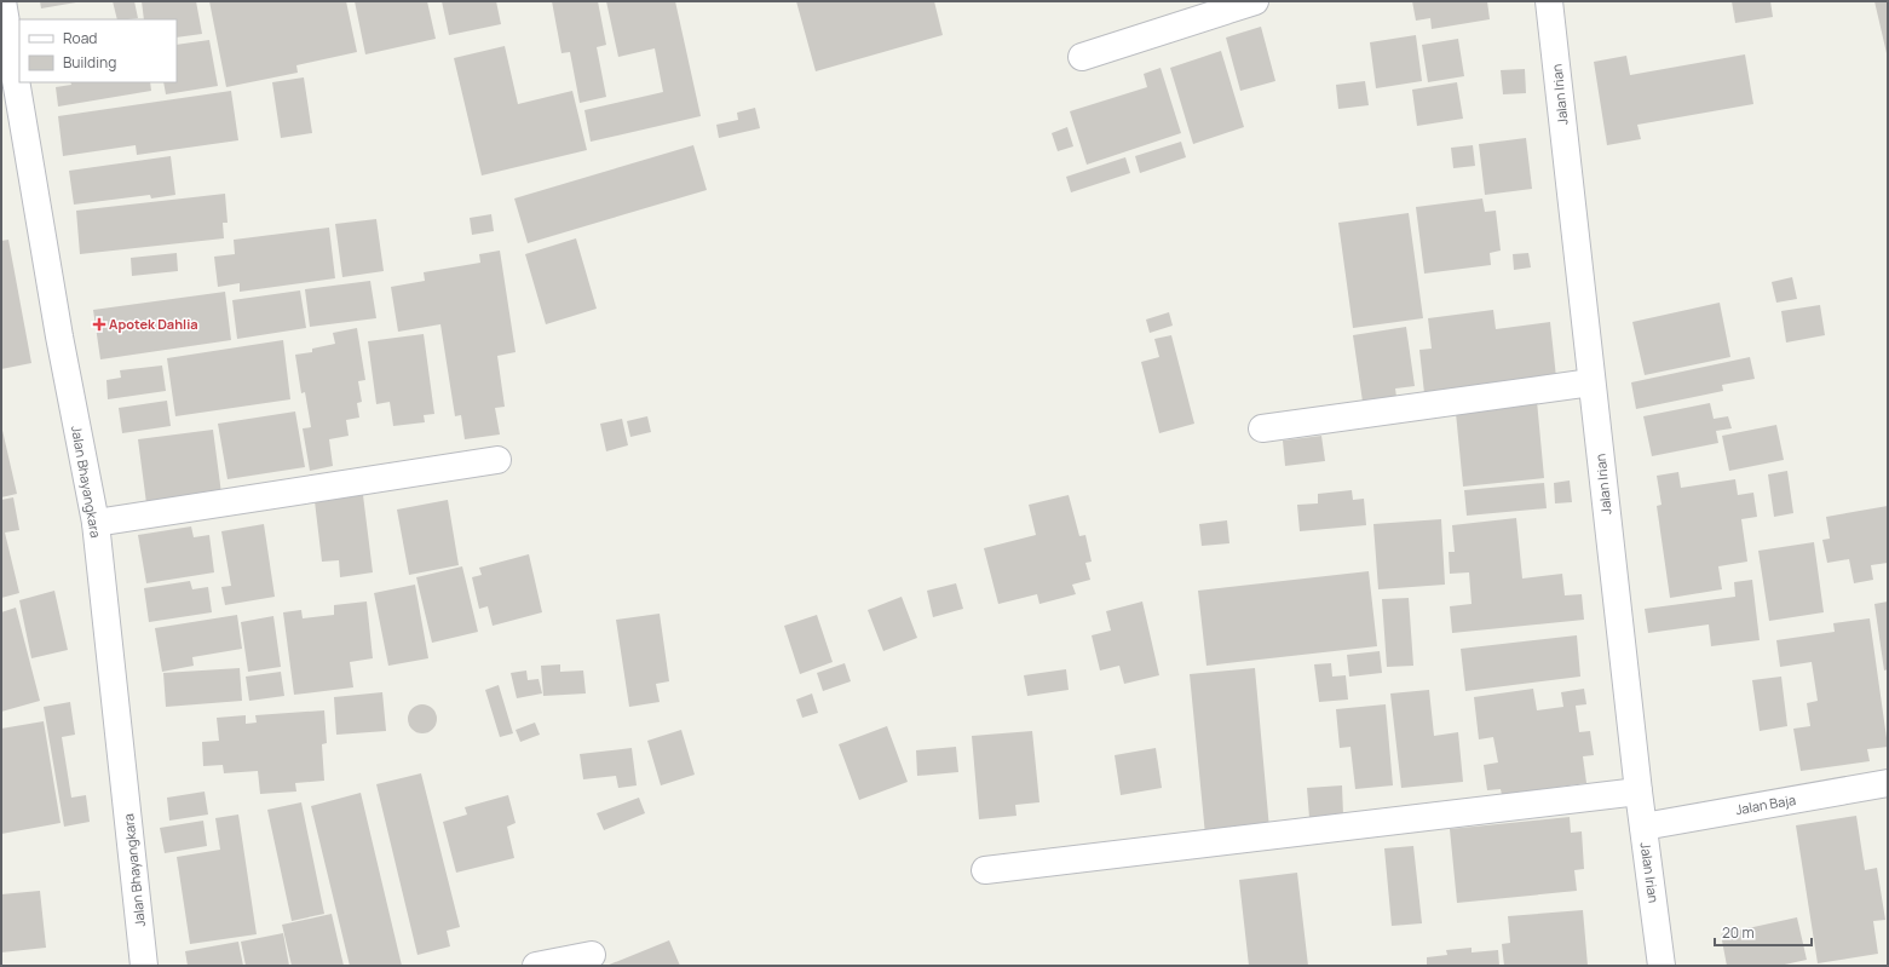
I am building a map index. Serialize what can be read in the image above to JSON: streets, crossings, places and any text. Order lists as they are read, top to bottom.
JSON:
{
  "streets": {
    "main road": ["Jalan Irian", "Jalan Bhayangkara", "Jalan Baja"]
  },
  "crossings": [
    ["Jalan Irian", "Jalan Baja"]
  ],
  "places": {
    "health": ["Apotek Dahlia"]
  },
  "legend": ["Road", "Building"],
  "scale_bar": "20 m"
}
